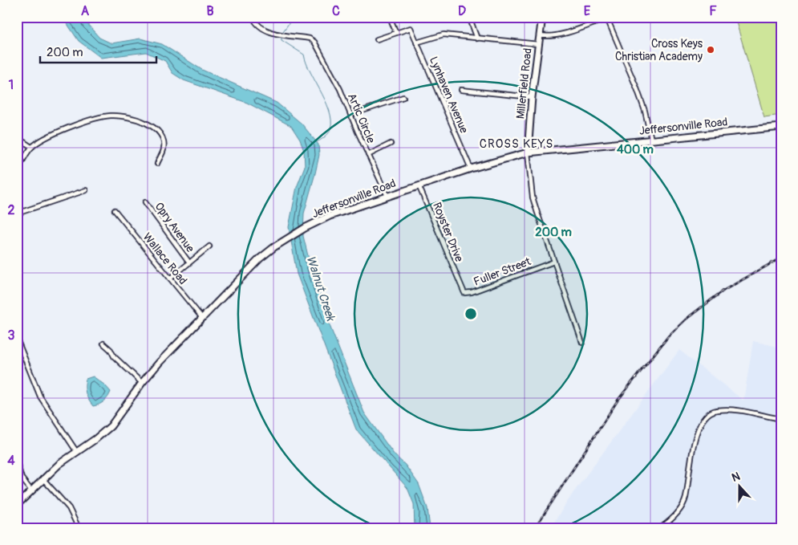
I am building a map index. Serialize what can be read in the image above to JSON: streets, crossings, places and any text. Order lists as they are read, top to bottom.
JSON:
{
  "streets": {
    "street": [
      "Millerfield Road",
      "Lynhaven Avenue",
      "Artic Circle",
      "Jeffersonville Road",
      "Opry Avenue",
      "Royster Drive",
      "Wallace Road",
      "Fuller Street"
    ]
  },
  "crossings": [
    ["Millerfield Road", "Jeffersonville Road"],
    ["Lynhaven Avenue", "Jeffersonville Road"],
    ["Artic Circle", "Jeffersonville Road"],
    ["Jeffersonville Road", "Royster Drive"],
    ["Jeffersonville Road", "Wallace Road"],
    ["Royster Drive", "Fuller Street"]
  ],
  "districts": ["CROSS KEYS"],
  "water": ["Walnut Creek"],
  "places": ["Cross Keys Christian Academy"],
  "scale_bar": "200 m",
  "north": "top",
  "grid": {
    "columns": [
      "A",
      "B",
      "C",
      "D",
      "E",
      "F"
    ],
    "rows": [
      "1",
      "2",
      "3",
      "4"
    ]
  },
  "rings": ["400 m", "200 m"]
}
